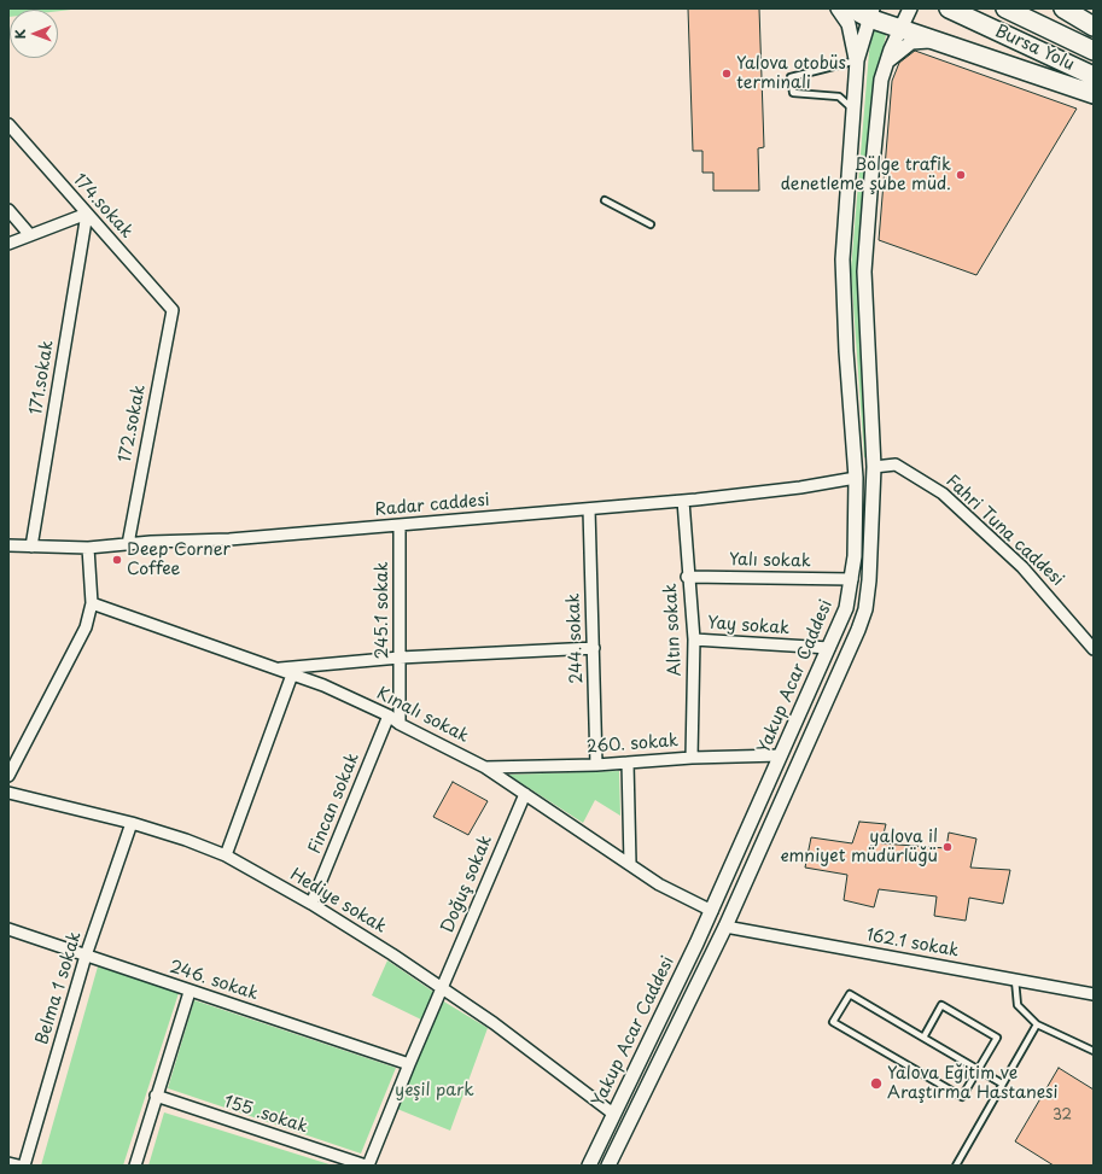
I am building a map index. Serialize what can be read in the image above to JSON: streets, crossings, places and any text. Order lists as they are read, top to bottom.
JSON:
{
  "streets": {
    "highway": ["Bursa Yolu"],
    "street": [
      "174.sokak",
      "171.sokak",
      "172.sokak",
      "Radar caddesi",
      "Fahri Tuna caddesi",
      "Yalı sokak",
      "245.1 sokak",
      "Yay sokak",
      "Altın sokak",
      "244. sokak",
      "Yakup Acar Caddesi",
      "Kınalı sokak",
      "260. sokak",
      "Fincan sokak",
      "Doğuş sokak",
      "Hediye sokak",
      "162.1 sokak",
      "246. sokak",
      "Belma 1 sokak",
      "155 .sokak"
    ]
  },
  "crossings": [
    ["174.sokak", "171.sokak"],
    ["174.sokak", "172.sokak"],
    ["171.sokak", "Radar caddesi"],
    ["172.sokak", "Radar caddesi"],
    ["Radar caddesi", "245.1 sokak"],
    ["Radar caddesi", "Altın sokak"],
    ["Radar caddesi", "244. sokak"],
    ["Radar caddesi", "Yakup Acar Caddesi"],
    ["Yalı sokak", "Altın sokak"],
    ["Yalı sokak", "Yakup Acar Caddesi"],
    ["245.1 sokak", "Kınalı sokak"],
    ["Yay sokak", "Altın sokak"],
    ["Yay sokak", "Yakup Acar Caddesi"],
    ["Altın sokak", "260. sokak"],
    ["244. sokak", "260. sokak"],
    ["Yakup Acar Caddesi", "Kınalı sokak"],
    ["Yakup Acar Caddesi", "260. sokak"],
    ["Yakup Acar Caddesi", "Hediye sokak"],
    ["Kınalı sokak", "260. sokak"],
    ["Kınalı sokak", "Fincan sokak"],
    ["Kınalı sokak", "Doğuş sokak"],
    ["Fincan sokak", "Hediye sokak"],
    ["Doğuş sokak", "Hediye sokak"],
    ["Doğuş sokak", "246. sokak"],
    ["Doğuş sokak", "155 .sokak"],
    ["Hediye sokak", "Belma 1 sokak"],
    ["246. sokak", "Belma 1 sokak"]
  ],
  "parks": ["yeşil park"],
  "places": [
    "Yalova otobüs terminali",
    "Bölge trafik denetleme şube müd.",
    "Deep Corner Coffee",
    "yalova il emniyet müdürlüğü",
    "Yalova Eğitim ve Araştırma Hastanesi"
  ],
  "house_numbers": ["32"],
  "north": "left"
}
